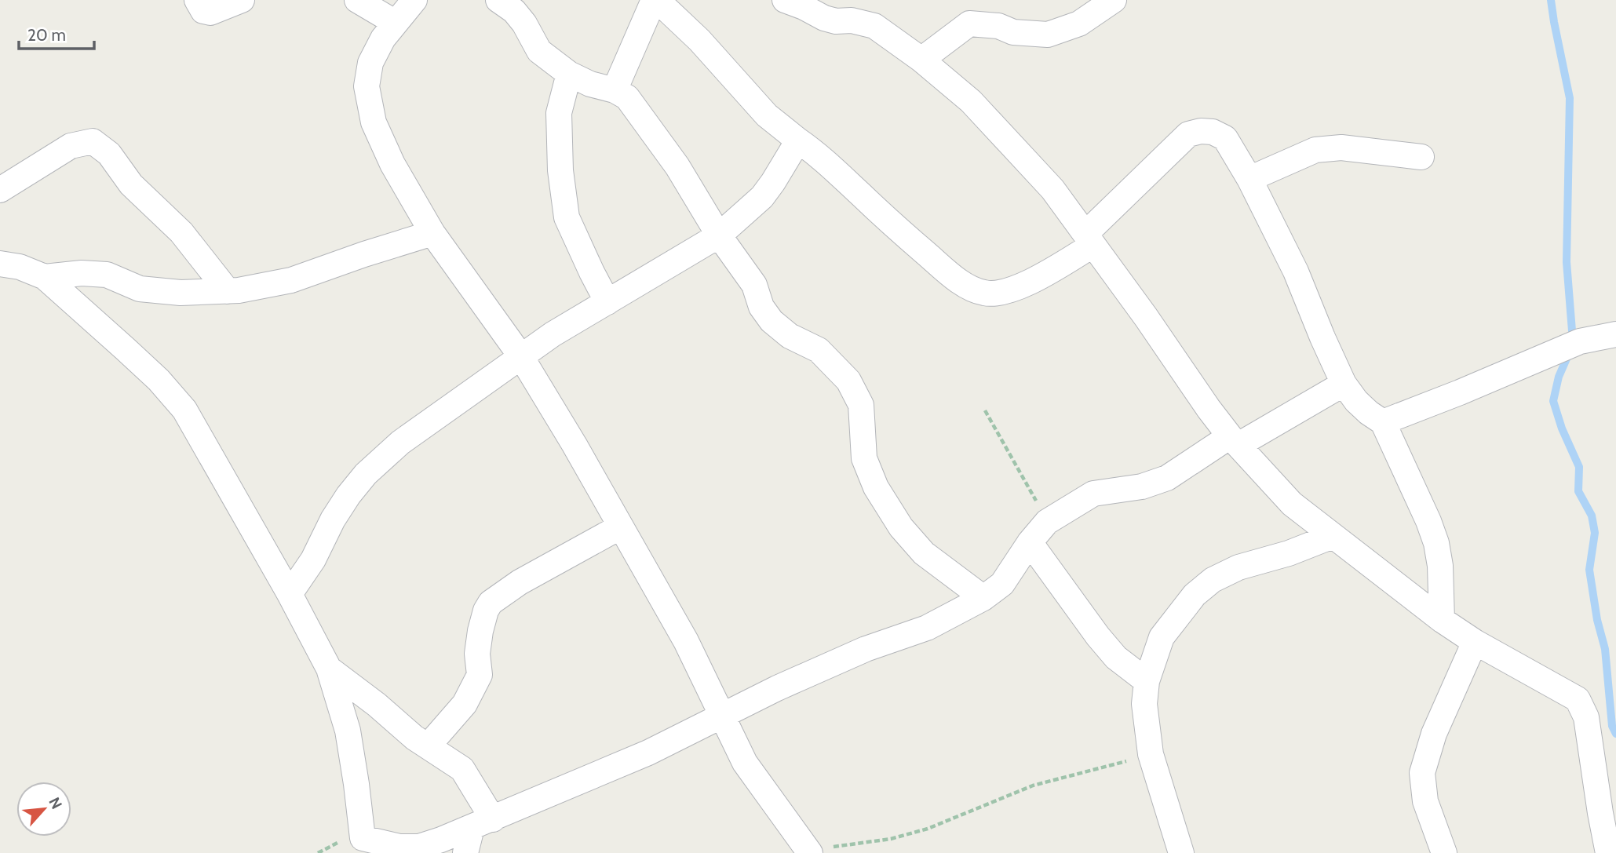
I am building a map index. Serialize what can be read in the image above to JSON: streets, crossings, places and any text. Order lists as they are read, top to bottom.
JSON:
{
  "scale_bar": "20 m",
  "north": "top right"
}
